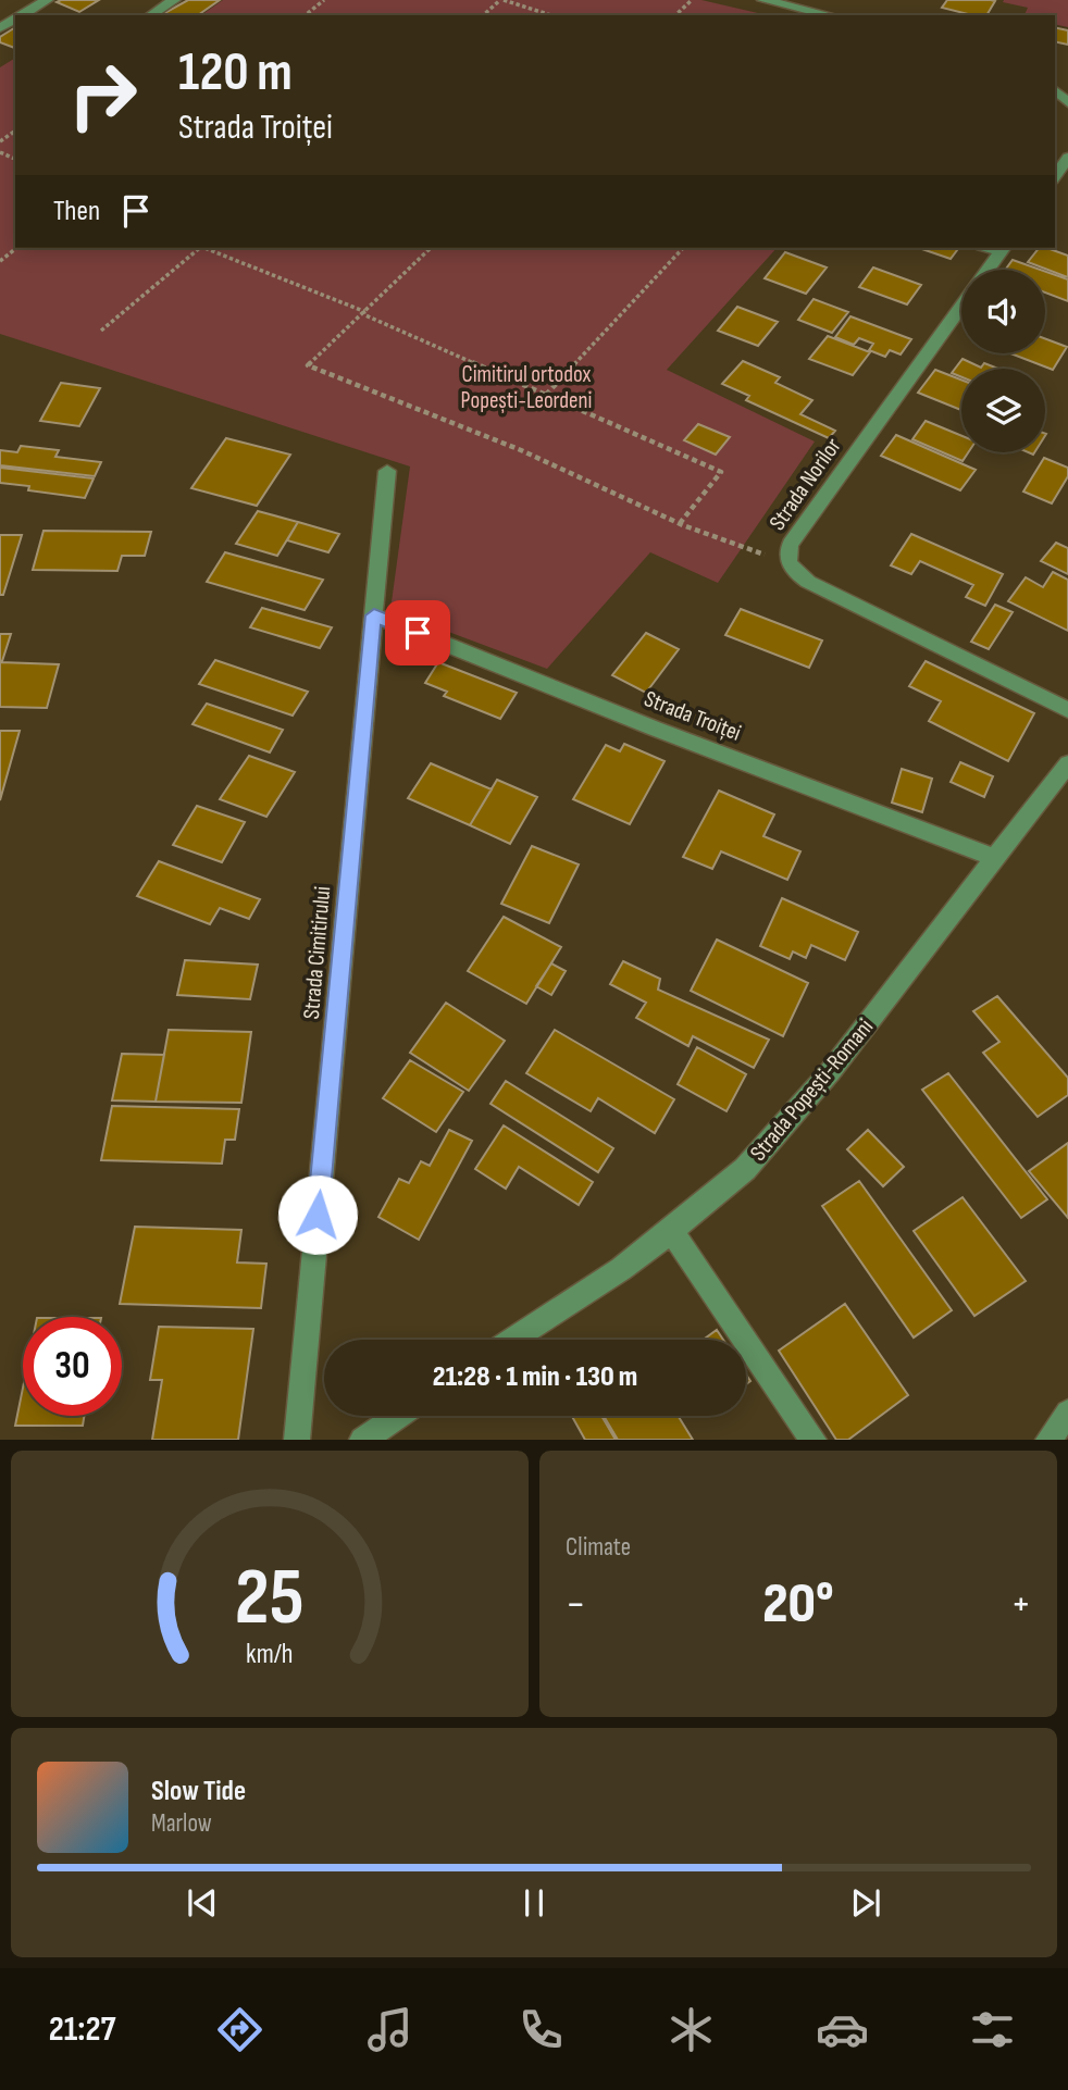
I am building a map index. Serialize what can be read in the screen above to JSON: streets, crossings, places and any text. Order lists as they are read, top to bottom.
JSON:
{
  "streets": {
    "street": [
      "Strada Norilor",
      "Strada Troiței",
      "Strada Cimitirului",
      "Strada Popești-Romani"
    ]
  },
  "crossings": [
    ["Strada Troiței", "Strada Cimitirului"],
    ["Strada Troiței", "Strada Popești-Romani"]
  ],
  "parks": ["Cimitirul ortodox Popești-Leordeni"],
  "page": {
    "turn": ["120 m", "Strada Troiței"],
    "then": "Then",
    "limit": "30",
    "trip": "21:28 · 1 min · 130 m",
    "tile": "Climate",
    "heat": ["−", "20°", "+"],
    "song": ["Slow Tide", "Marlow"],
    "tabs": "21:27",
    "gauge": ["25", "km/h"]
  }
}
